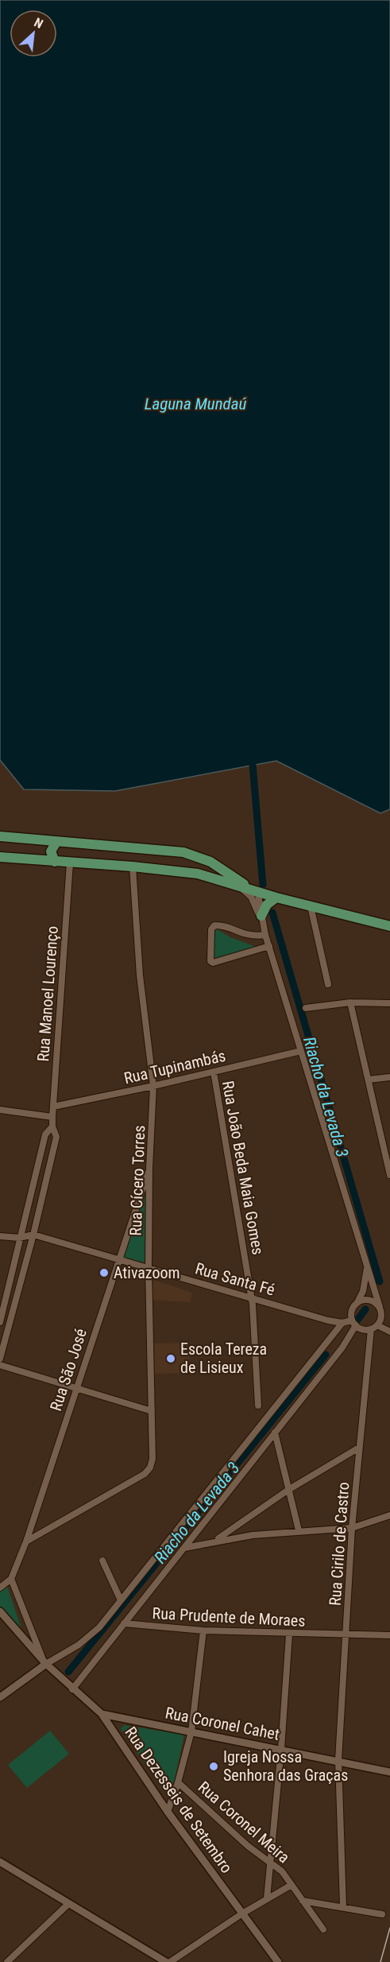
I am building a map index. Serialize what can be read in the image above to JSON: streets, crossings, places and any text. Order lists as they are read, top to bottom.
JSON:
{
  "streets": {
    "street": [
      "Rua Manoel Lourenço",
      "Rua Tupinambás",
      "Rua João Beda Maia Gomes",
      "Rua Cícero Torres",
      "Rua Santa Fé",
      "Rua São José",
      "Rua Cirilo de Castro",
      "Rua Prudente de Moraes",
      "Rua Coronel Cahet",
      "Rua Dezesseis de Setembro",
      "Rua Coronel Meira"
    ]
  },
  "crossings": [
    ["Rua Manoel Lourenço", "Rua Tupinambás"],
    ["Rua Manoel Lourenço", "Rua Santa Fé"],
    ["Rua Tupinambás", "Rua João Beda Maia Gomes"],
    ["Rua Tupinambás", "Rua Cícero Torres"],
    ["Rua João Beda Maia Gomes", "Rua Santa Fé"],
    ["Rua Cícero Torres", "Rua Santa Fé"],
    ["Rua Cícero Torres", "Rua São José"],
    ["Rua Santa Fé", "Rua São José"],
    ["Rua Cirilo de Castro", "Rua Prudente de Moraes"],
    ["Rua Cirilo de Castro", "Rua Coronel Cahet"],
    ["Rua Coronel Cahet", "Rua Dezesseis de Setembro"]
  ],
  "water": ["Laguna Mundaú", "Riacho da Levada 3"],
  "places": ["Ativazoom", "Escola Tereza de Lisieux", "Igreja Nossa Senhora das Graças"],
  "north": "top right"
}
